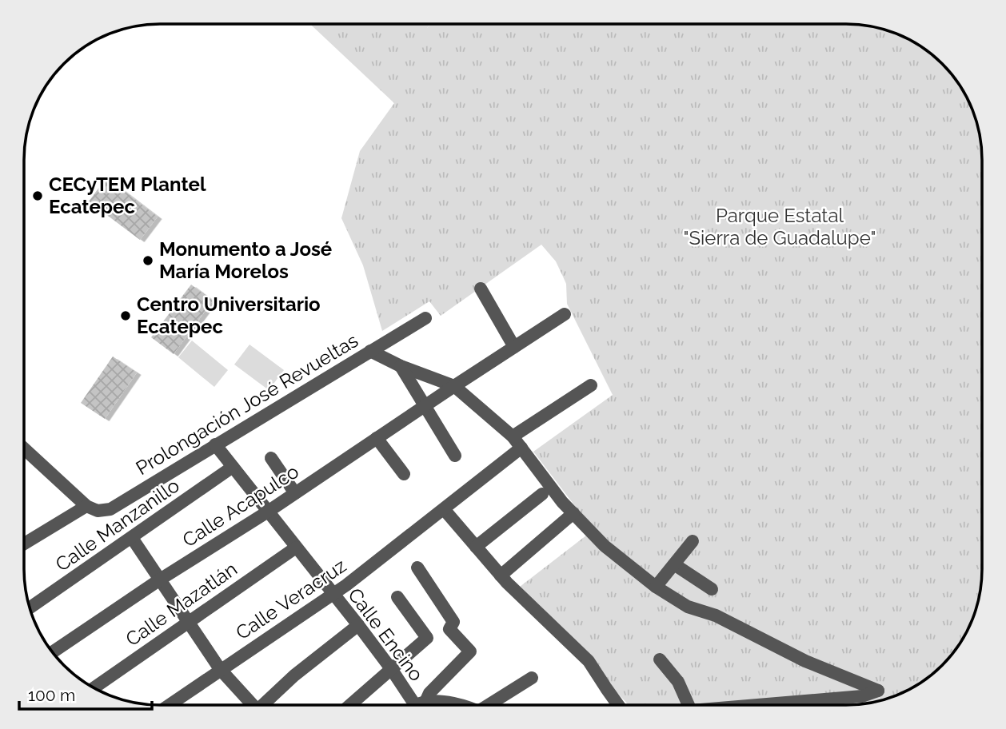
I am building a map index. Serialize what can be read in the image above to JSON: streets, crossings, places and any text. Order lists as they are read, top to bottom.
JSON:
{
  "streets": {
    "street": [
      "Prolongación José Revueltas",
      "Calle Acapulco",
      "Calle Manzanillo",
      "Calle Veracruz",
      "Calle Mazatlán",
      "Calle Encino"
    ]
  },
  "crossings": [
    ["Prolongación José Revueltas", "Calle Encino"],
    ["Calle Acapulco", "Calle Encino"],
    ["Calle Manzanillo", "Calle Encino"],
    ["Calle Veracruz", "Calle Encino"],
    ["Calle Mazatlán", "Calle Encino"]
  ],
  "parks": ["Parque Estatal \"Sierra de Guadalupe\""],
  "places": ["CECyTEM Plantel Ecatepec", "Monumento a José María Morelos", "Centro Universitario Ecatepec"],
  "scale_bar": "100 m"
}
